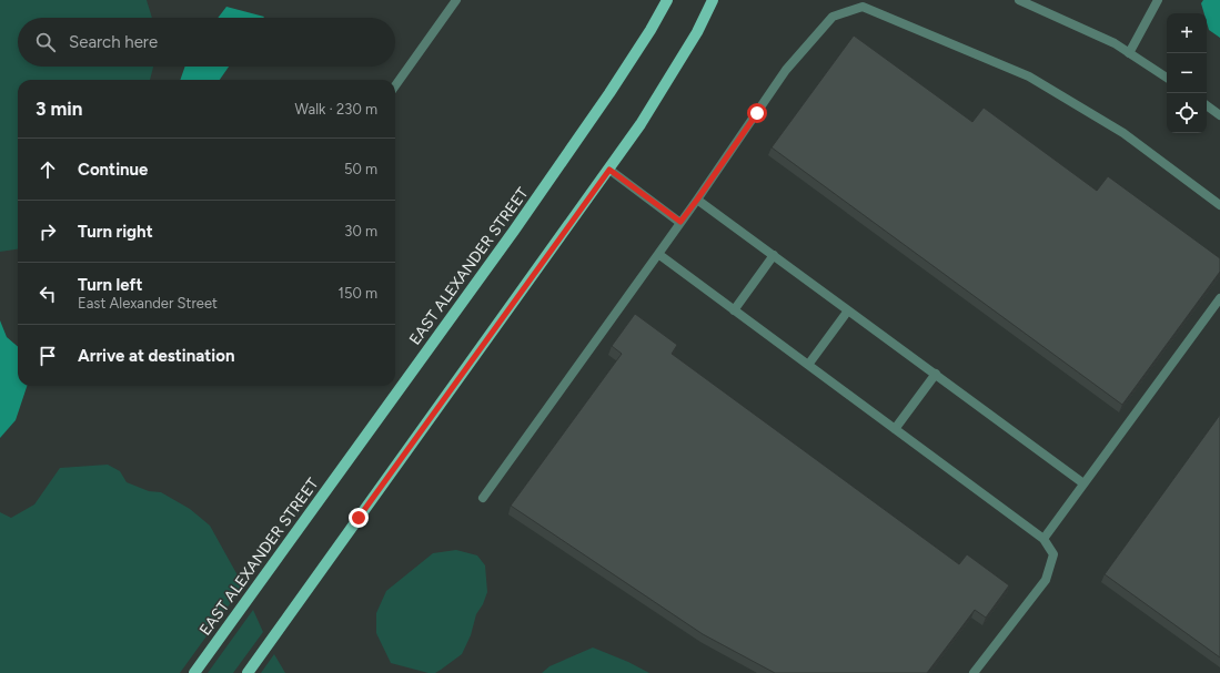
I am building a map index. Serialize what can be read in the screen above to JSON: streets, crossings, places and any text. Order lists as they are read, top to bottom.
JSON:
{
  "streets": {
    "main road": ["EAST ALEXANDER STREET"]
  },
  "page": {
    "map_buttons": ["+", "−"],
    "search": "Search here",
    "heading": ["3 min", "Walk · 230 m"],
    "list": [
      ["Continue", "50 m"],
      ["Turn right", "30 m"],
      ["Turn left", "East Alexander Street", "150 m"],
      "Arrive at destination"
    ]
  }
}
